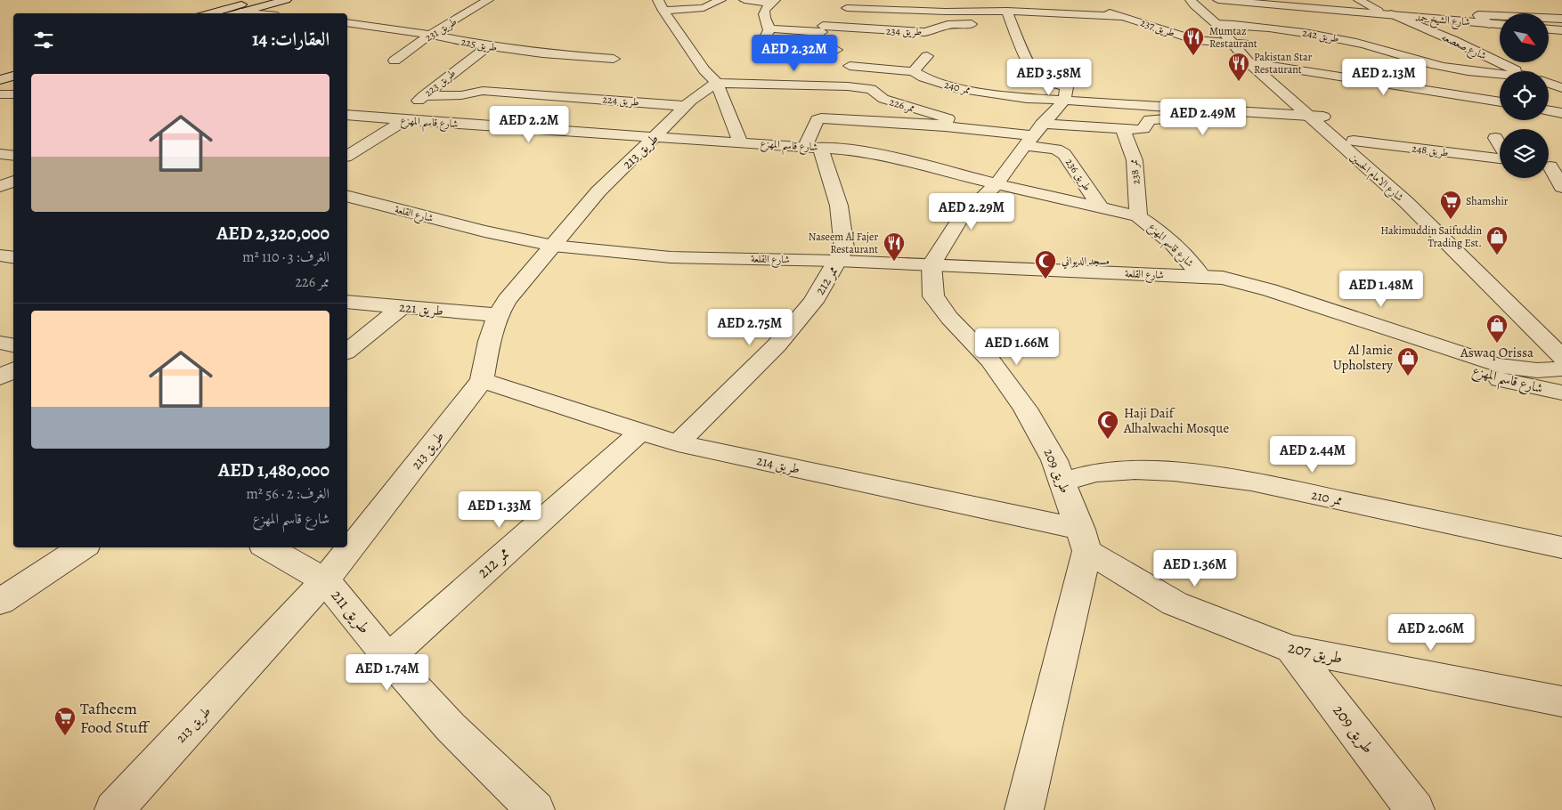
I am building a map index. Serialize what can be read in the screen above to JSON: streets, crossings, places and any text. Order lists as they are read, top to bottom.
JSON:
{
  "streets": {
    "street": [
      "شارع الشيخ حمد",
      "طريق 237",
      "طريق 231",
      "طريق 234",
      "طريق 242",
      "طريق 225",
      "شارع صعصعه",
      "طريق 223",
      "ممر 240",
      "طريق 224",
      "ممر 226",
      "شارع قاسم المهزع",
      "طريق 248",
      "طريق 213",
      "ممر 238",
      "طريق 236",
      "شارع الامام الحسين",
      "شارع القلعة",
      "ممر 212",
      "طريق 221",
      "طريق 214",
      "طريق 209",
      "ممر 210",
      "طريق 211",
      "طريق 207"
    ]
  },
  "crossings": [
    ["شارع الشيخ حمد", "شارع صعصعه"],
    ["طريق 237", "شارع الامام الحسين"],
    ["طريق 231", "طريق 225"],
    ["طريق 242", "شارع الامام الحسين"],
    ["طريق 225", "طريق 223"],
    ["طريق 223", "طريق 224"],
    ["طريق 223", "شارع قاسم المهزع"],
    ["ممر 240", "شارع الامام الحسين"],
    ["طريق 224", "طريق 213"],
    ["ممر 226", "شارع قاسم المهزع"],
    ["ممر 226", "طريق 213"],
    ["ممر 226", "طريق 236"],
    ["ممر 226", "ممر 212"],
    ["شارع قاسم المهزع", "طريق 213"],
    ["شارع قاسم المهزع", "ممر 238"],
    ["شارع قاسم المهزع", "طريق 236"],
    ["شارع قاسم المهزع", "شارع القلعة"],
    ["شارع قاسم المهزع", "ممر 212"],
    ["طريق 248", "شارع الامام الحسين"],
    ["طريق 213", "شارع القلعة"],
    ["طريق 213", "طريق 221"],
    ["طريق 213", "طريق 214"],
    ["طريق 213", "طريق 211"],
    ["شارع القلعة", "ممر 212"],
    ["شارع القلعة", "طريق 209"],
    ["ممر 212", "طريق 214"],
    ["ممر 212", "طريق 211"],
    ["طريق 214", "طريق 209"],
    ["طريق 214", "طريق 207"],
    ["طريق 209", "ممر 210"],
    ["طريق 209", "طريق 207"]
  ],
  "places": {
    "restaurant": ["Mumtaz Restaurant", "Pakistan Star Restaurant", "Naseem Al Fajer Restaurant"],
    "supermarket": ["Shamshir", "Tafheem Food Stuff"],
    "shop": ["Hakimuddin Saifuddin Trading Est.", "Aswaq Orissa", "Al Jamie Upholstery"],
    "mosque": ["مسجد الديواني", "Haji Daif Alhalwachi Mosque"]
  },
  "north": "bottom right",
  "page": {
    "heading": "العقارات: 14",
    "price": [
      "AED 2.32M",
      "AED 3.58M",
      "AED 2.13M",
      "AED 2.49M",
      "AED 2.2M",
      "AED 2.29M",
      "AED 1.48M",
      "AED 2.75M",
      "AED 1.66M",
      "AED 2.44M",
      "AED 1.33M",
      "AED 1.36M",
      "AED 2.06M",
      "AED 1.74M"
    ],
    "list": [
      {
        "name": "AED 2,320,000",
        "note": "الغرف: 3 · 110 m² · ممر 226"
      },
      {
        "name": "AED 1,480,000",
        "note": "الغرف: 2 · 56 m² · شارع قاسم المهزع"
      }
    ]
  }
}
